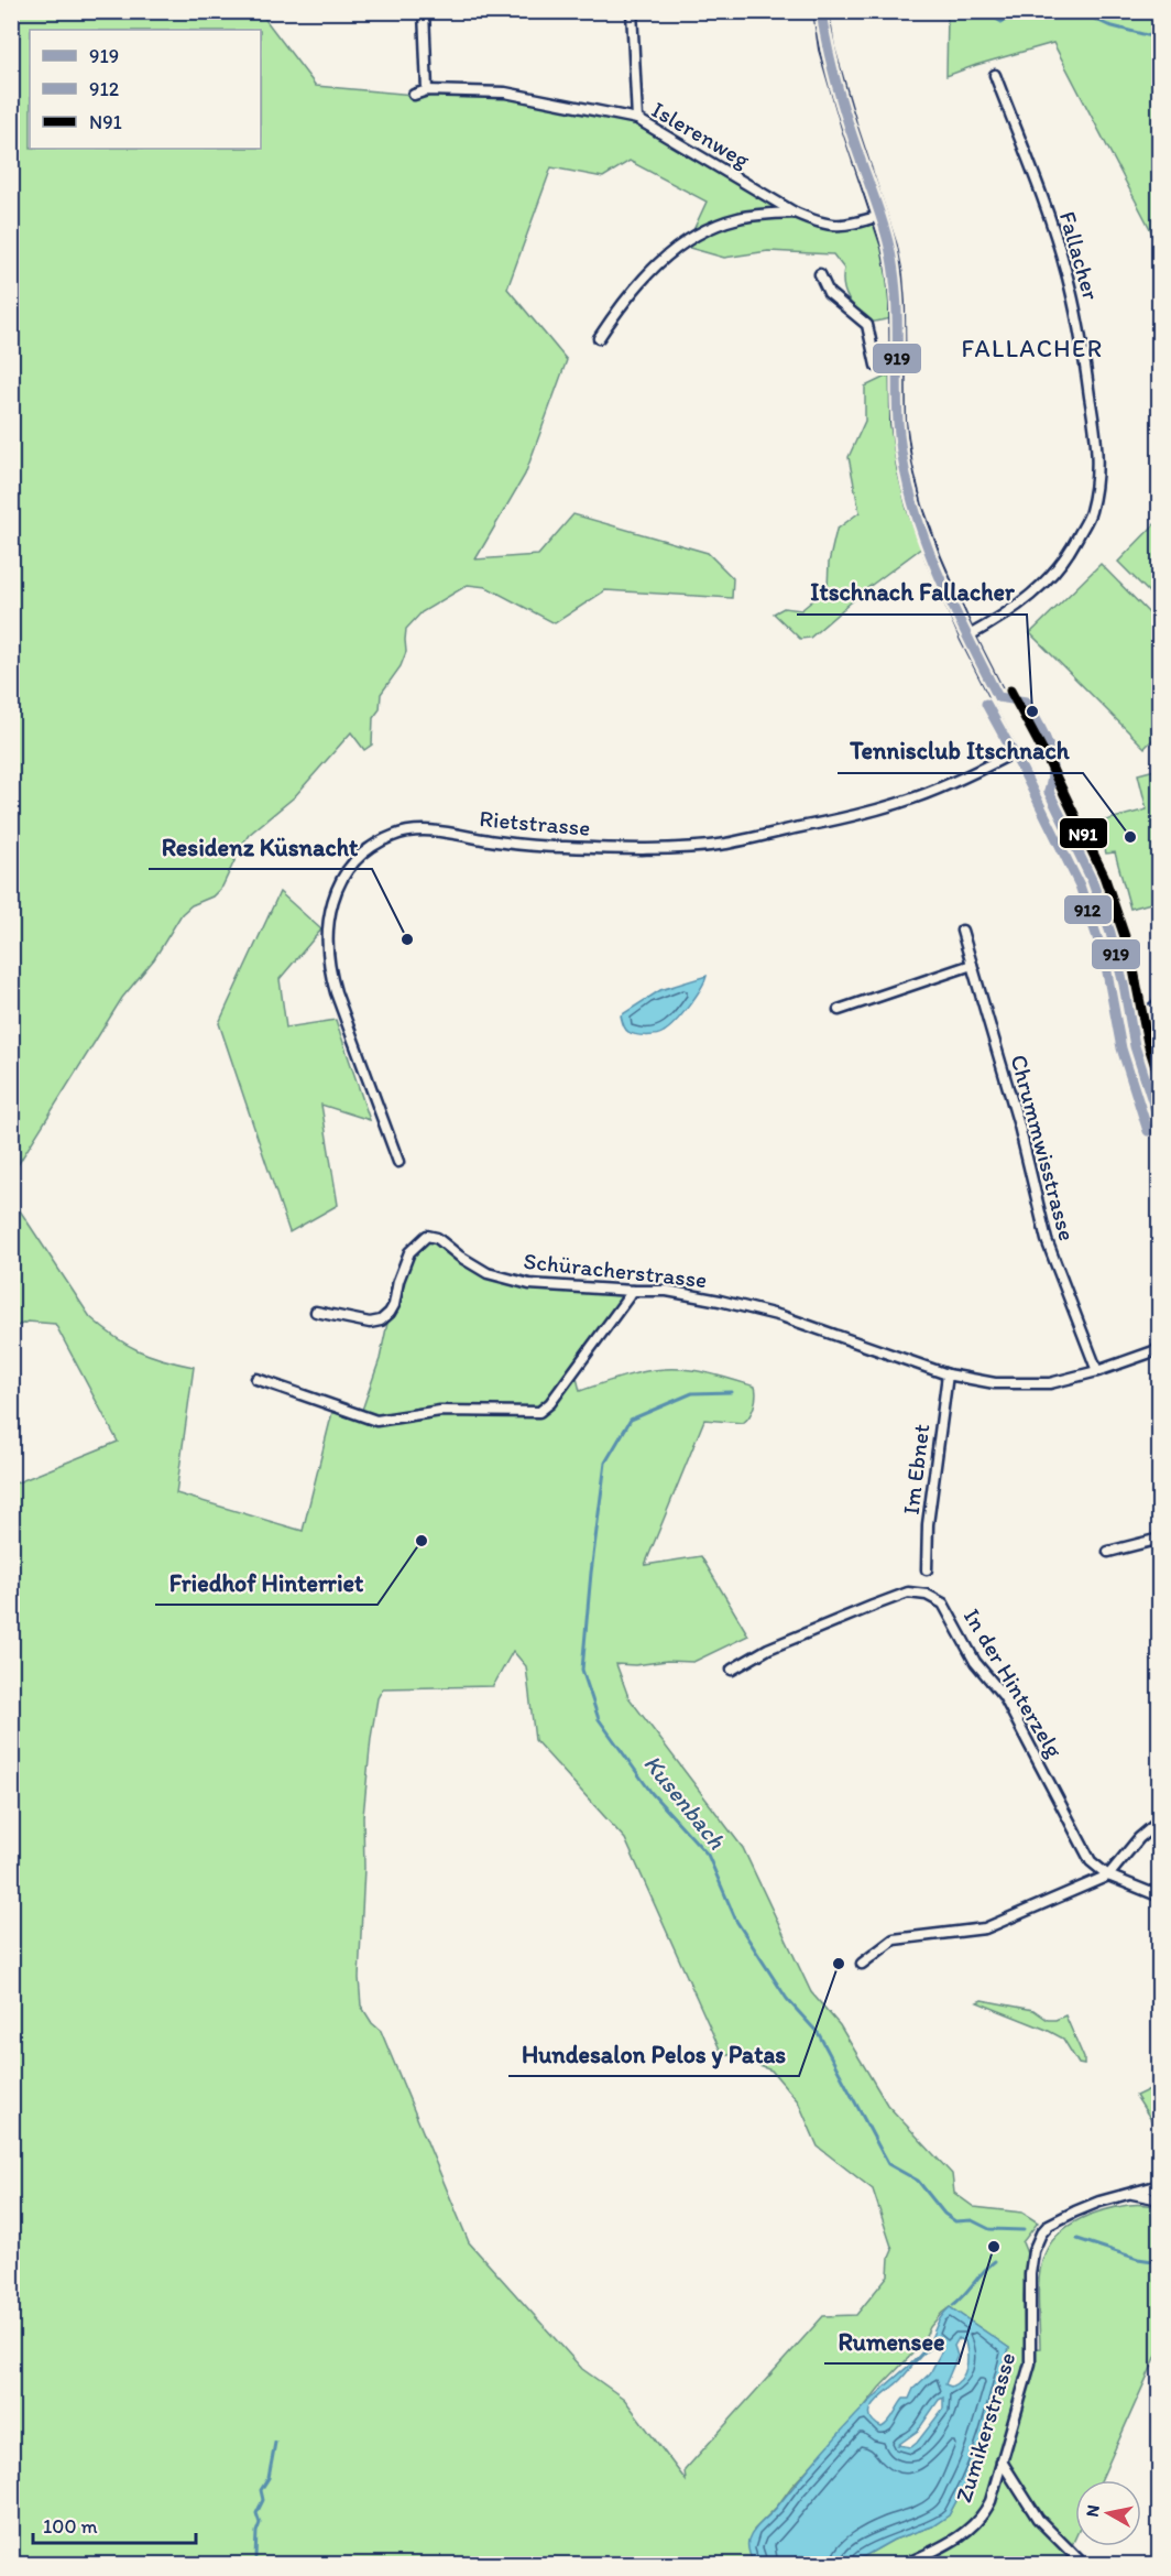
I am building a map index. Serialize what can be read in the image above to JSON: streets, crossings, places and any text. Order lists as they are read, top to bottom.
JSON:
{
  "streets": {
    "street": [
      "Islerenweg",
      "Fallacher",
      "Rietstrasse",
      "Chrummwisstrasse",
      "Schüracherstrasse",
      "Im Ebnet",
      "In der Hinterzelg",
      "Zumikerstrasse"
    ]
  },
  "crossings": [
    ["Chrummwisstrasse", "Schüracherstrasse"],
    ["Schüracherstrasse", "Im Ebnet"]
  ],
  "districts": ["FALLACHER"],
  "water": ["Kusenbach"],
  "places": [
    "Itschnach Fallacher",
    "Tennisclub Itschnach",
    "Residenz Küsnacht",
    "Friedhof Hinterriet",
    "Hundesalon Pelos y Patas",
    "Rumensee"
  ],
  "lines": ["transit line 919", "transit line N91", "transit line 912"],
  "legend": ["919", "912", "N91"],
  "scale_bar": "100 m",
  "north": "left"
}
